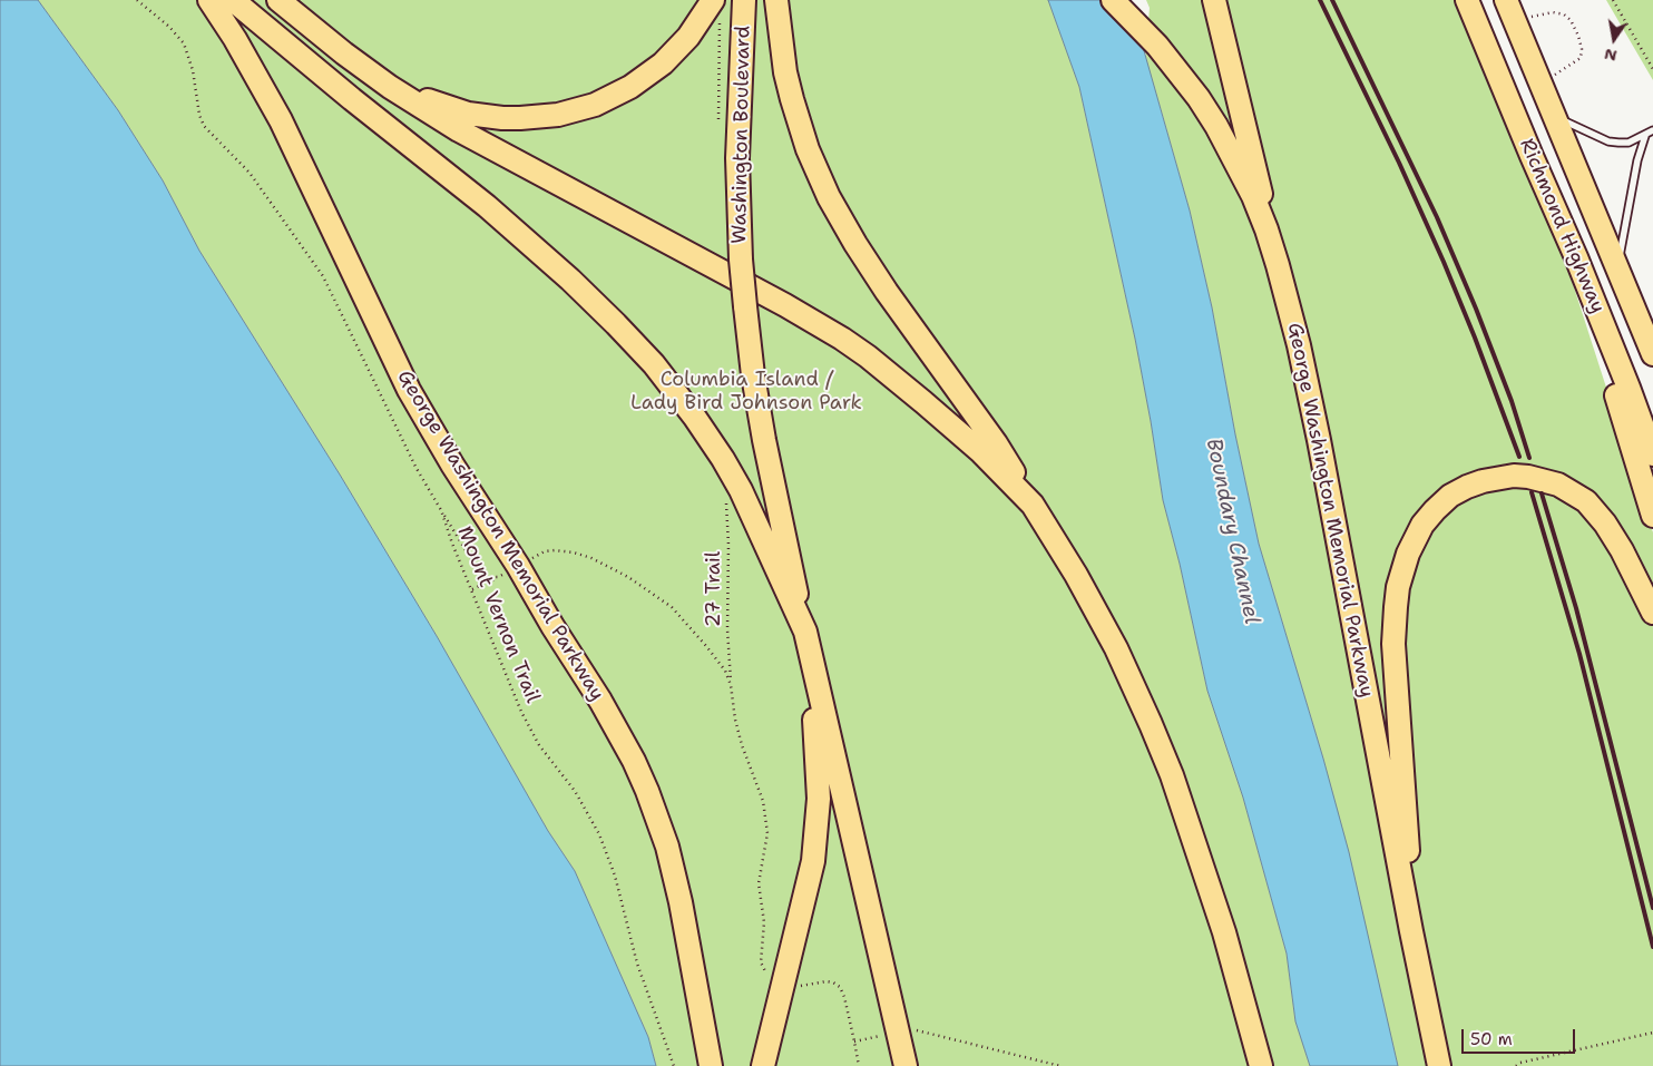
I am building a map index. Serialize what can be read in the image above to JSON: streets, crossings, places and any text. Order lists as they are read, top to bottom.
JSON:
{
  "streets": {
    "highway": ["Washington Boulevard", "Richmond Highway", "George Washington Memorial Parkway"],
    "path": ["27 Trail", "Mount Vernon Trail"]
  },
  "water": ["Boundary Channel"],
  "parks": ["Columbia Island / Lady Bird Johnson Park"],
  "scale_bar": "50 m",
  "north": "bottom"
}
